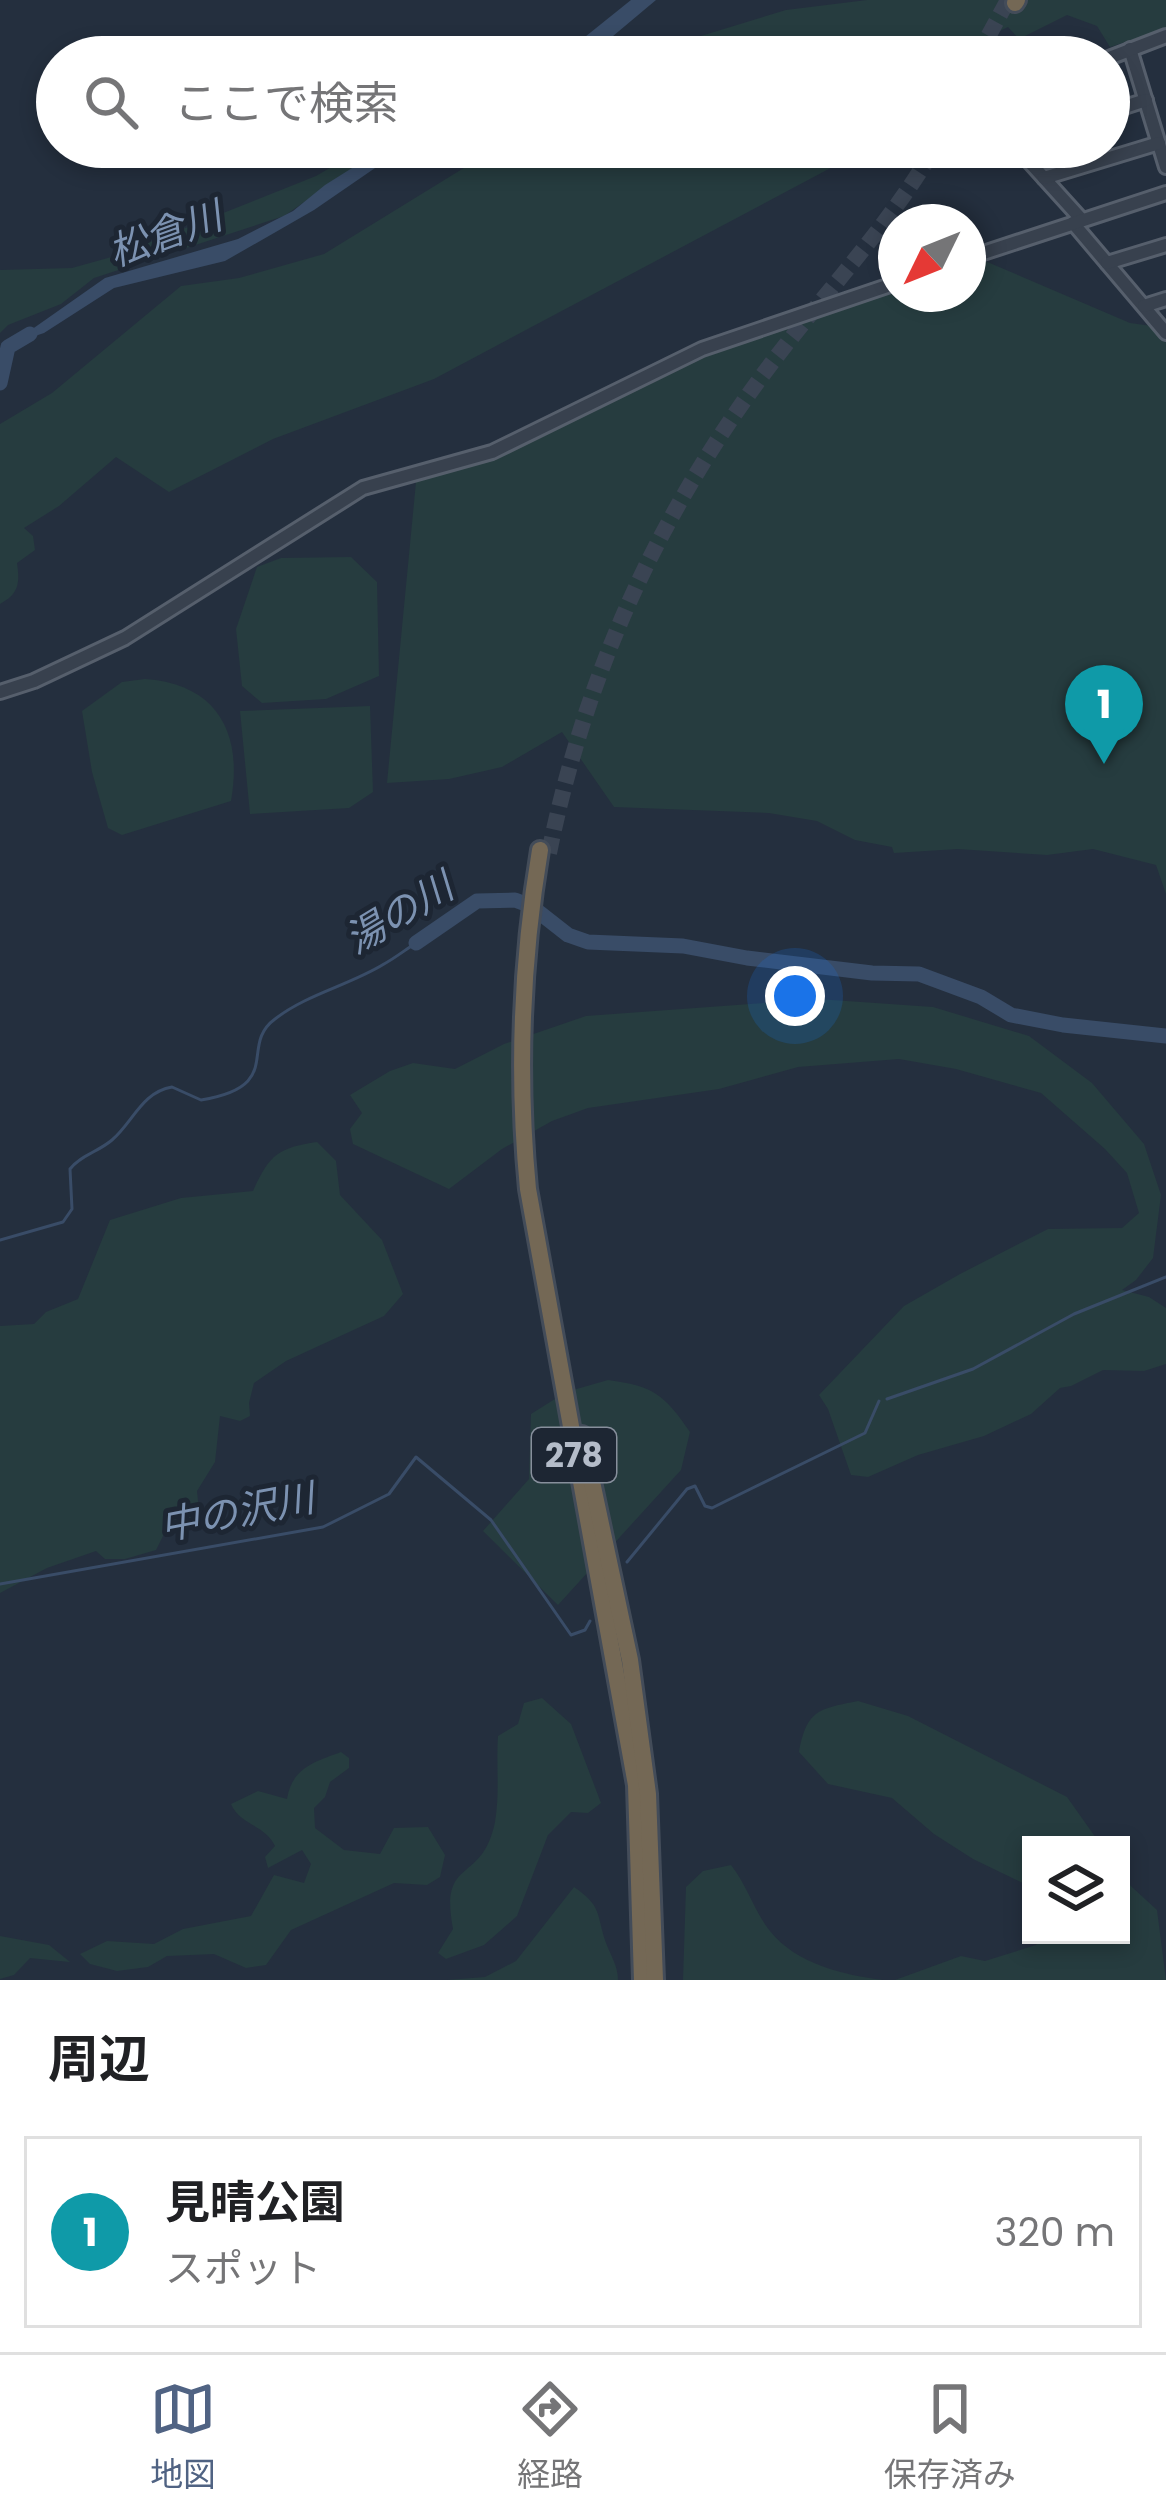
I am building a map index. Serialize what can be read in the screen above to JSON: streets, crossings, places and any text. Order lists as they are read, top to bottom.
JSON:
{
  "streets": {
    "highway": ["278"]
  },
  "water": ["松倉川", "湯の川", "中の沢川"],
  "north": "bottom left",
  "page": {
    "search": "ここで検索",
    "pins": "1",
    "heading": "周辺",
    "list": [
      {
        "mark": "1",
        "name": "見晴公園",
        "note": "スポット",
        "value": "320 m"
      }
    ],
    "nav": ["地図", "経路", "保存済み"]
  }
}
